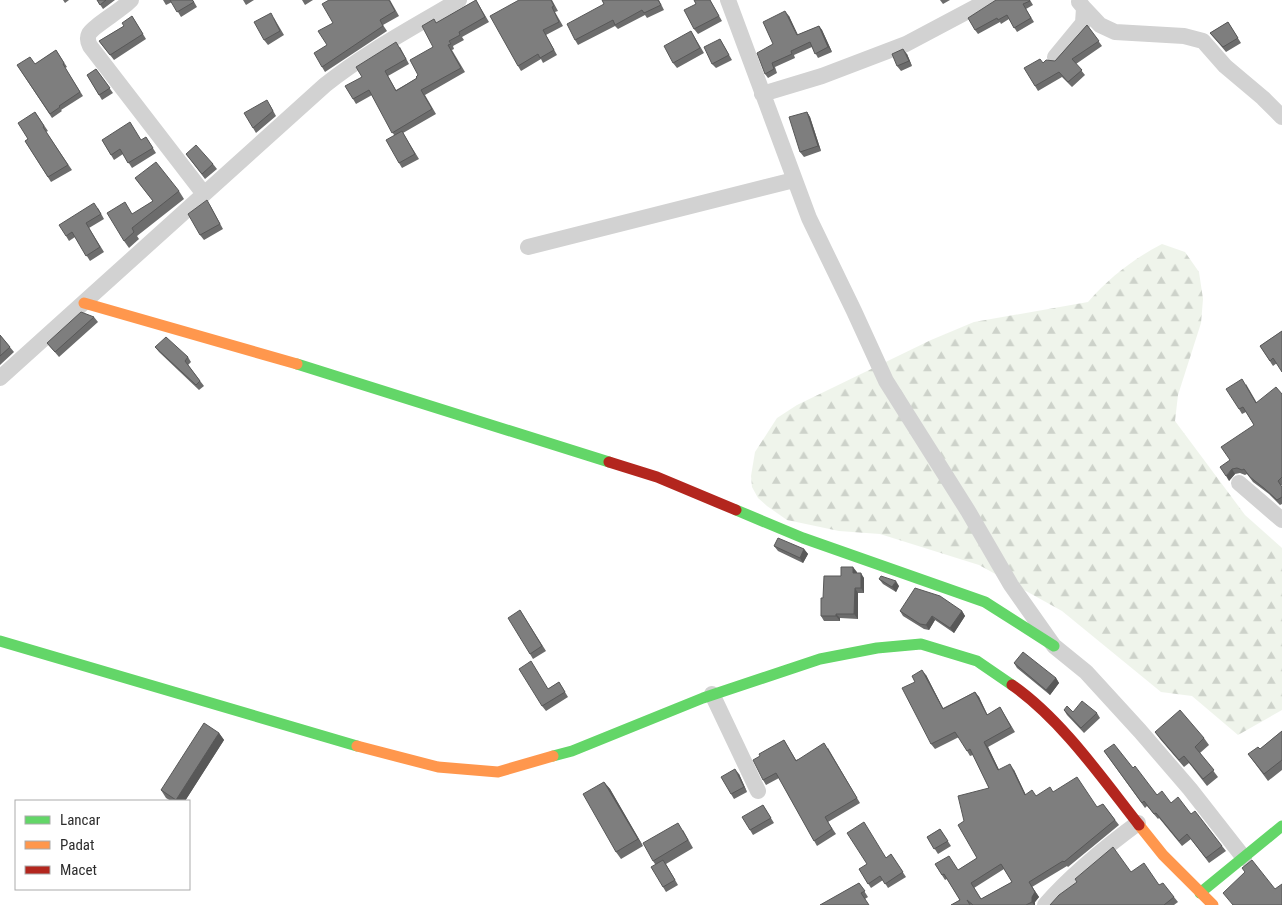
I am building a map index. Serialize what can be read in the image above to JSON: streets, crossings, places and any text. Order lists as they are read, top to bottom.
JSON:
{
  "legend": ["Lancar", "Padat", "Macet"]
}
